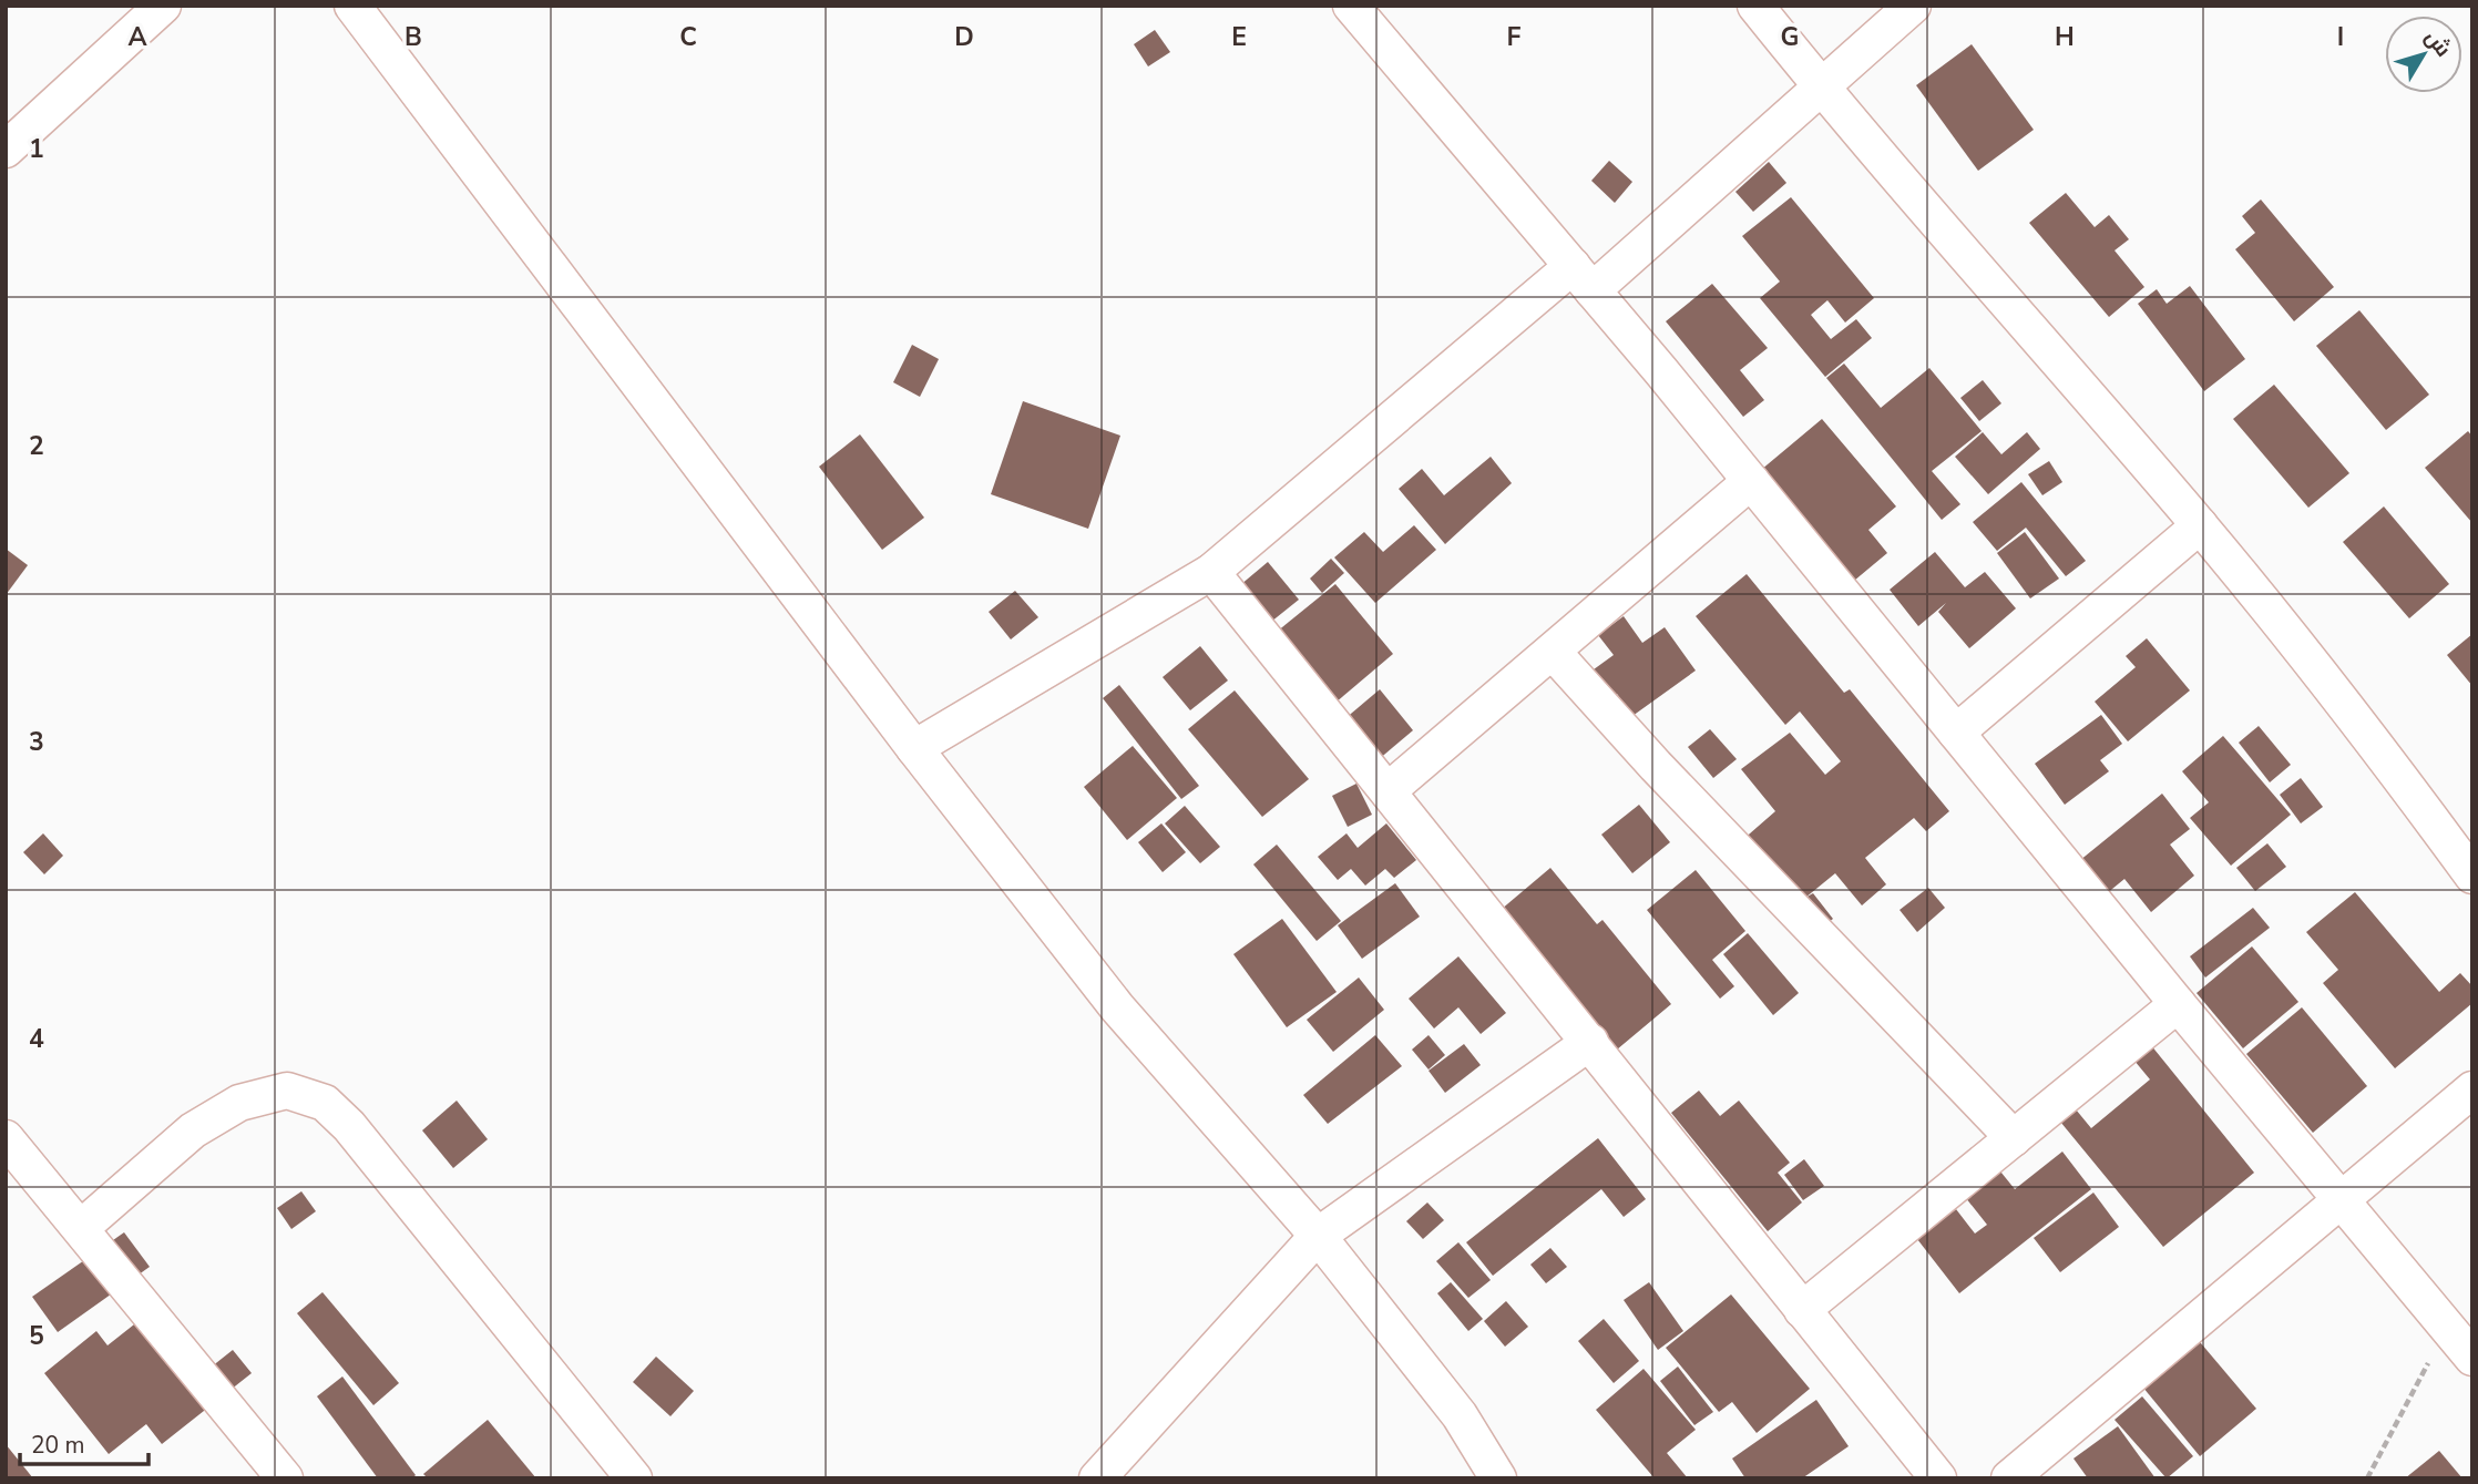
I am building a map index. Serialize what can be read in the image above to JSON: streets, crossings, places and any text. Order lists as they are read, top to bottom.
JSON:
{
  "scale_bar": "20 m",
  "north": "top right",
  "grid": {
    "columns": [
      "A",
      "B",
      "C",
      "D",
      "E",
      "F",
      "G",
      "H",
      "I"
    ],
    "rows": [
      "1",
      "2",
      "3",
      "4",
      "5"
    ]
  }
}
